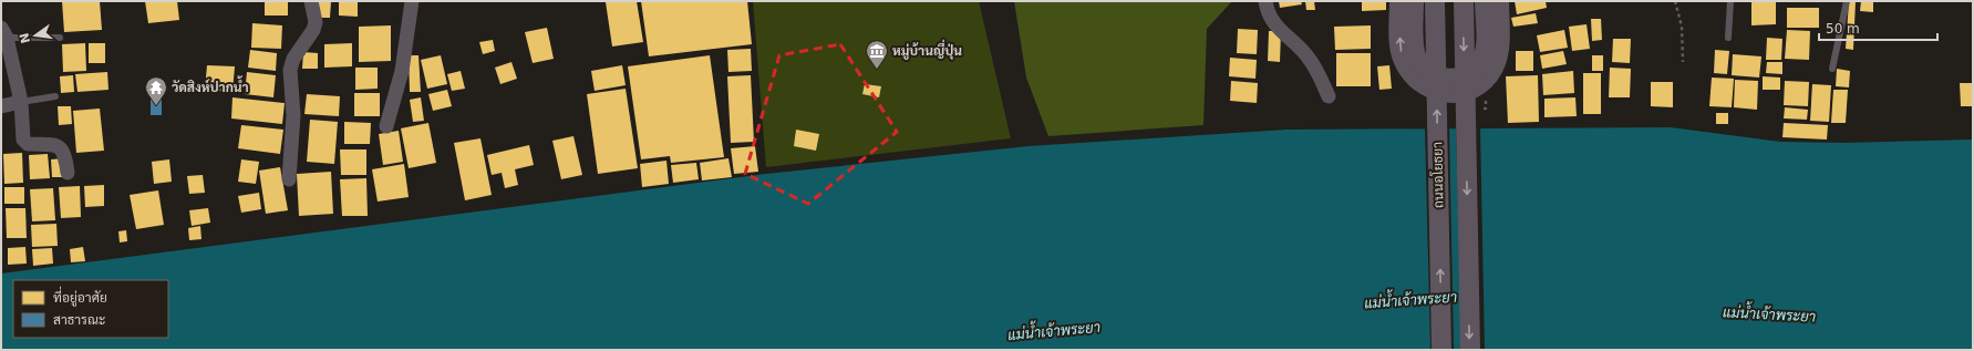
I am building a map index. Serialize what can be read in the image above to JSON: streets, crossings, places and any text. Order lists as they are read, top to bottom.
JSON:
{
  "streets": {
    "main road": ["ถนนอโยธยา"]
  },
  "water": ["แม่น้ำเจ้าพระยา"],
  "places": {
    "museum": ["หมู่บ้านญี่ปุ่น"],
    "temple": ["วัดสิงห์ปากน้ำ"]
  },
  "legend": ["ที่อยู่อาศัย", "สาธารณะ"],
  "scale_bar": "50 m",
  "north": "left"
}
